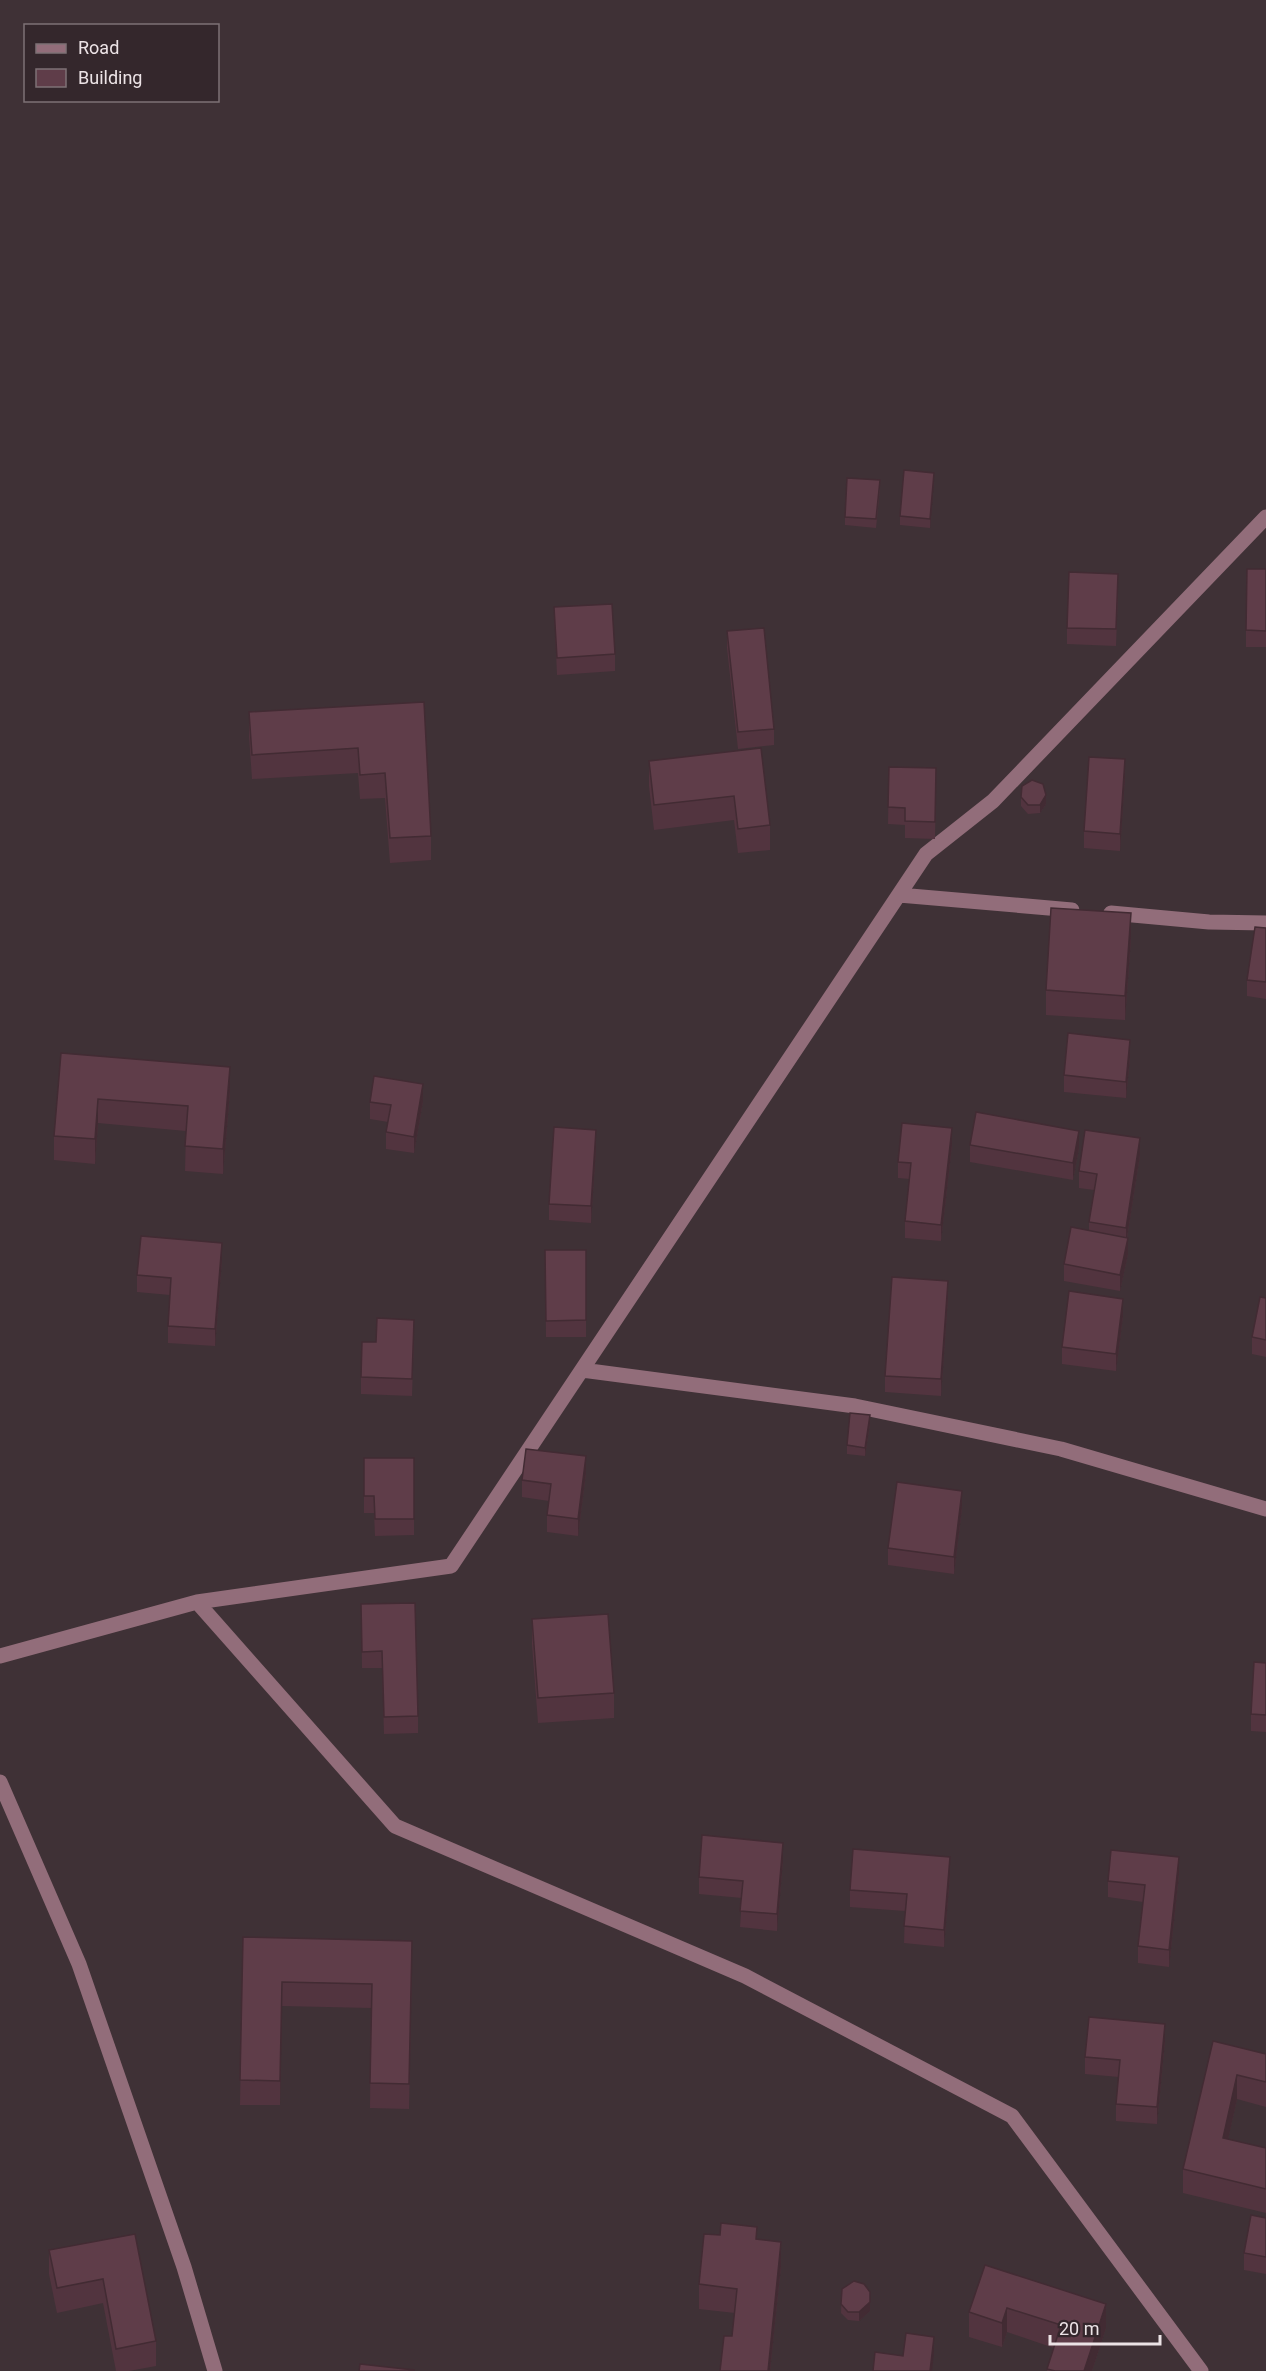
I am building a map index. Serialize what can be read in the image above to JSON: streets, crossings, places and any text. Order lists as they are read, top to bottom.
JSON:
{
  "legend": ["Road", "Building"],
  "scale_bar": "20 m"
}
